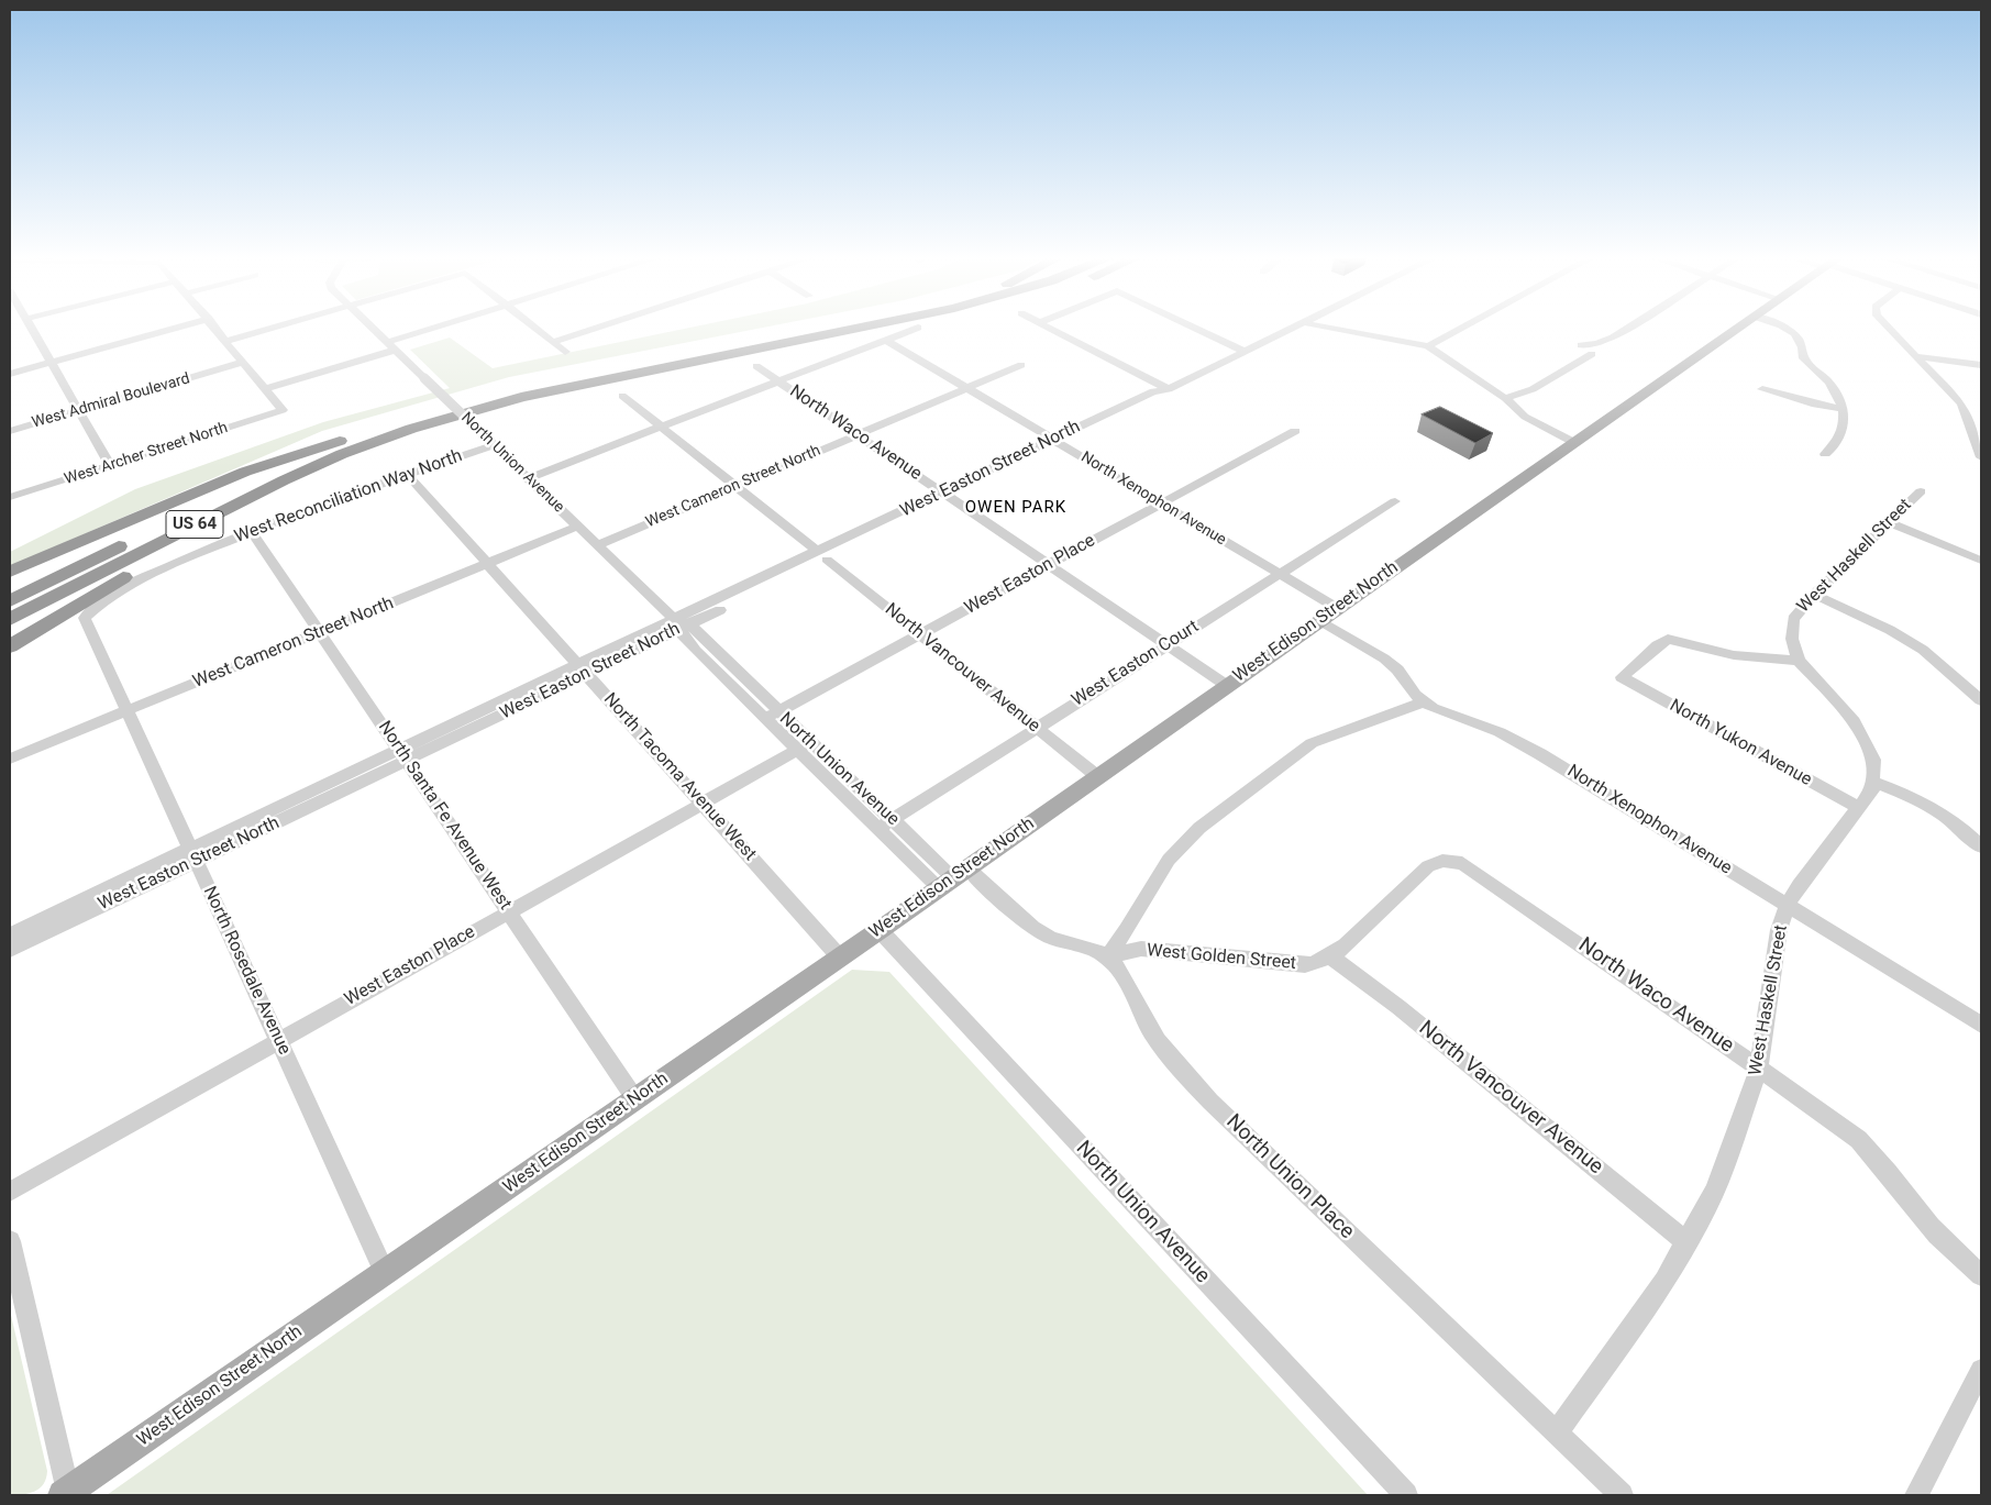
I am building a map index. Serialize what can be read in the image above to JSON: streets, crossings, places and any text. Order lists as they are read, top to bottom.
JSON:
{
  "streets": {
    "highway": ["US 64"],
    "main road": ["West Edison Street North"],
    "street": [
      "West Admiral Boulevard",
      "North Waco Avenue",
      "West Archer Street North",
      "North Union Avenue",
      "West Easton Street North",
      "West Cameron Street North",
      "West Reconciliation Way North",
      "North Xenophon Avenue",
      "West Haskell Street",
      "West Easton Place",
      "West Easton Court",
      "North Vancouver Avenue",
      "North Yukon Avenue",
      "North Tacoma Avenue West",
      "North Santa Fe Avenue West",
      "West Golden Street",
      "North Rosedale Avenue",
      "North Union Place"
    ]
  },
  "crossings": [
    ["North Waco Avenue", "West Easton Street North"],
    ["North Waco Avenue", "West Cameron Street North"],
    ["North Waco Avenue", "West Haskell Street"],
    ["North Waco Avenue", "West Easton Place"],
    ["North Waco Avenue", "West Edison Street North"],
    ["North Waco Avenue", "West Easton Court"],
    ["North Waco Avenue", "West Golden Street"],
    ["North Union Avenue", "West Easton Street North"],
    ["North Union Avenue", "West Cameron Street North"],
    ["North Union Avenue", "West Reconciliation Way North"],
    ["North Union Avenue", "West Easton Place"],
    ["North Union Avenue", "West Edison Street North"],
    ["North Union Avenue", "West Easton Court"],
    ["West Easton Street North", "North Xenophon Avenue"],
    ["West Easton Street North", "North Vancouver Avenue"],
    ["West Easton Street North", "North Tacoma Avenue West"],
    ["West Easton Street North", "North Santa Fe Avenue West"],
    ["West Easton Street North", "North Rosedale Avenue"],
    ["West Cameron Street North", "North Xenophon Avenue"],
    ["West Cameron Street North", "North Vancouver Avenue"],
    ["West Cameron Street North", "North Tacoma Avenue West"],
    ["West Cameron Street North", "North Santa Fe Avenue West"],
    ["West Cameron Street North", "North Rosedale Avenue"],
    ["West Reconciliation Way North", "North Tacoma Avenue West"],
    ["West Reconciliation Way North", "North Santa Fe Avenue West"],
    ["West Reconciliation Way North", "North Rosedale Avenue"],
    ["North Xenophon Avenue", "West Haskell Street"],
    ["North Xenophon Avenue", "West Easton Place"],
    ["North Xenophon Avenue", "West Edison Street North"],
    ["North Xenophon Avenue", "West Easton Court"],
    ["West Haskell Street", "North Vancouver Avenue"],
    ["West Haskell Street", "North Yukon Avenue"],
    ["West Haskell Street", "North Union Place"],
    ["West Easton Place", "North Vancouver Avenue"],
    ["West Easton Place", "North Tacoma Avenue West"],
    ["West Easton Place", "North Santa Fe Avenue West"],
    ["West Easton Place", "North Rosedale Avenue"],
    ["West Edison Street North", "North Vancouver Avenue"],
    ["West Edison Street North", "North Tacoma Avenue West"],
    ["West Edison Street North", "North Santa Fe Avenue West"],
    ["West Edison Street North", "North Rosedale Avenue"],
    ["West Easton Court", "North Vancouver Avenue"],
    ["North Vancouver Avenue", "West Golden Street"],
    ["West Golden Street", "North Union Place"]
  ],
  "districts": ["OWEN PARK"]
}
